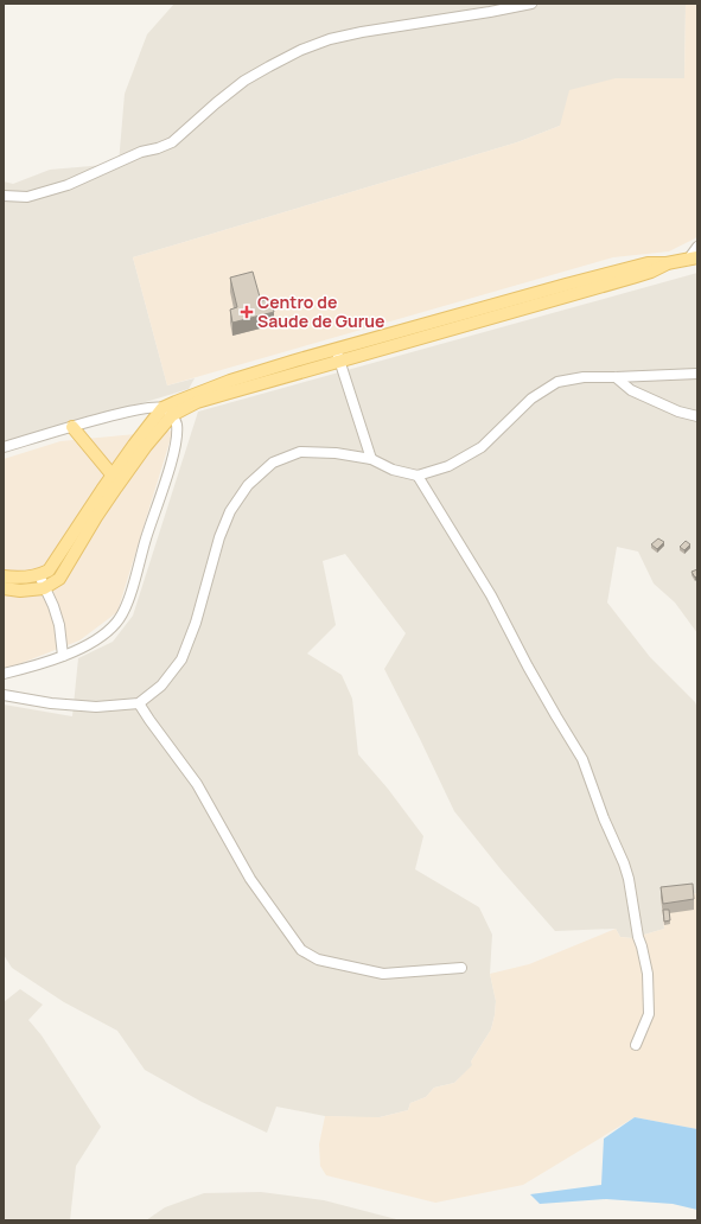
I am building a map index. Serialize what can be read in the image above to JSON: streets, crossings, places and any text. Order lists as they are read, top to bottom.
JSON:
{
  "places": {
    "health": ["Centro de Saude de Gurue"]
  }
}
